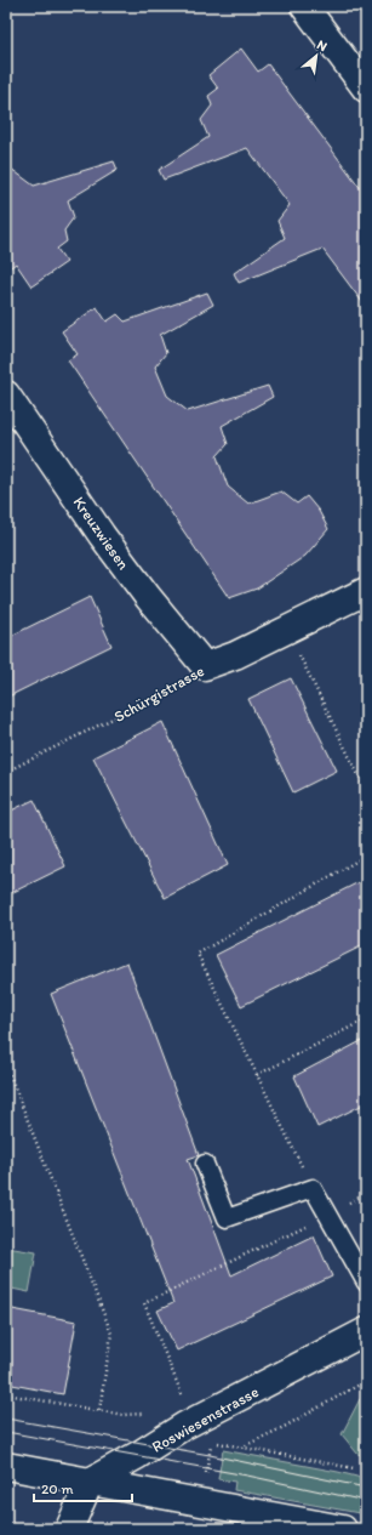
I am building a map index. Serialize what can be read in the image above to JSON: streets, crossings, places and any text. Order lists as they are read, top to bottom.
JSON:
{
  "streets": {
    "street": ["Kreuzwiesen", "Schürgistrasse", "Roswiesenstrasse"]
  },
  "crossings": [
    ["Kreuzwiesen", "Schürgistrasse"]
  ],
  "scale_bar": "20 m",
  "north": "top right"
}
